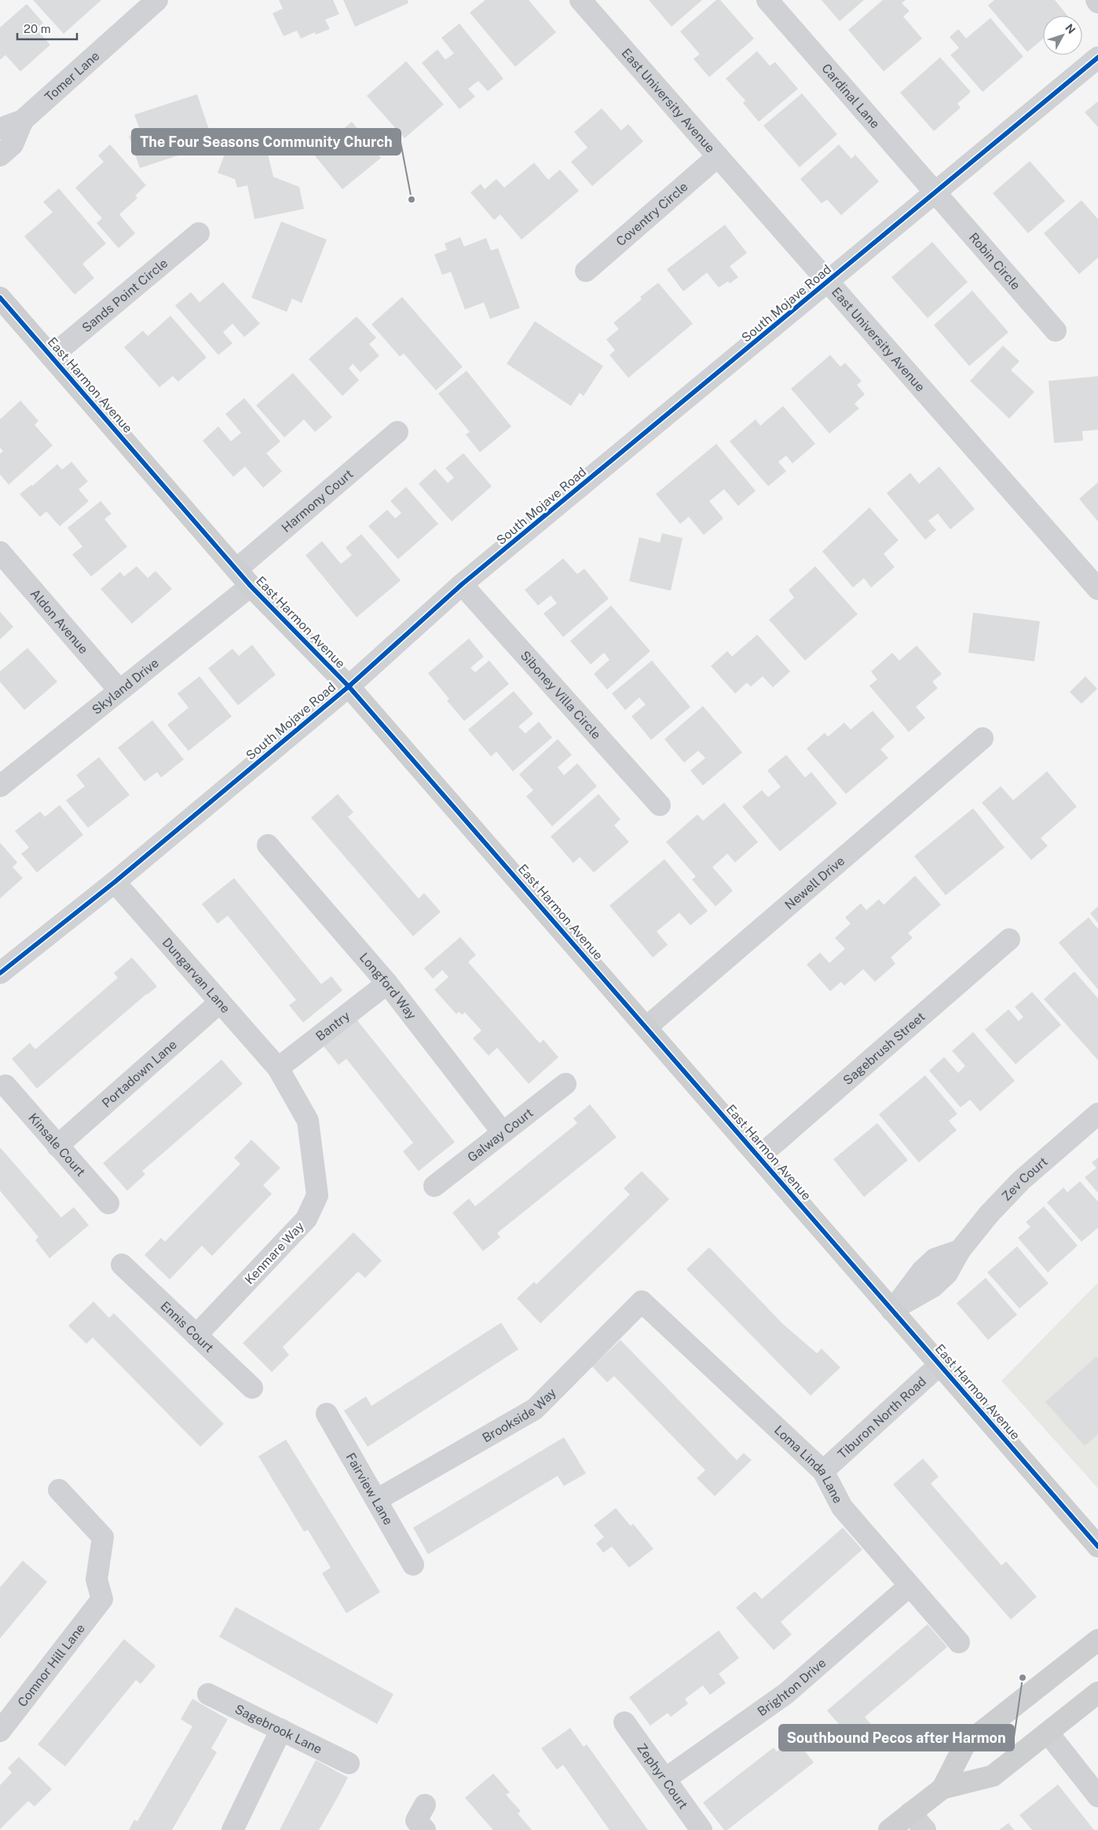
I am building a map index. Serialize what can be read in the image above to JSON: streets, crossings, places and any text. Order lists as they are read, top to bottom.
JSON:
{
  "streets": {
    "main road": ["East Harmon Avenue"],
    "street": [
      "Tomer Lane",
      "Cardinal Lane",
      "East University Avenue",
      "Coventry Circle",
      "Robin Circle",
      "Sands Point Circle",
      "South Mojave Road",
      "Harmony Court",
      "Aldon Avenue",
      "Skyland Drive",
      "Siboney Villa Circle",
      "Newell Drive",
      "Dungarvan Lane",
      "Longford Way",
      "Bantry",
      "Sagebrush Street",
      "Portadown Lane",
      "Galway Court",
      "Kinsale Court",
      "Zev Court",
      "Kenmare Way",
      "Ennis Court",
      "Brookside Way",
      "Tiburon North Road",
      "Loma Linda Lane",
      "Fairview Lane",
      "Comnor Hill Lane",
      "Brighton Drive",
      "Sagebrook Lane",
      "Zephyr Court"
    ]
  },
  "crossings": [
    ["Cardinal Lane", "Robin Circle"],
    ["Cardinal Lane", "South Mojave Road"],
    ["East University Avenue", "Coventry Circle"],
    ["East University Avenue", "South Mojave Road"],
    ["Robin Circle", "South Mojave Road"],
    ["Sands Point Circle", "East Harmon Avenue"],
    ["South Mojave Road", "East Harmon Avenue"],
    ["South Mojave Road", "Siboney Villa Circle"],
    ["South Mojave Road", "Dungarvan Lane"],
    ["East Harmon Avenue", "Harmony Court"],
    ["East Harmon Avenue", "Skyland Drive"],
    ["East Harmon Avenue", "Newell Drive"],
    ["East Harmon Avenue", "Sagebrush Street"],
    ["East Harmon Avenue", "Zev Court"],
    ["East Harmon Avenue", "Tiburon North Road"],
    ["Aldon Avenue", "Skyland Drive"],
    ["Dungarvan Lane", "Bantry"],
    ["Dungarvan Lane", "Portadown Lane"],
    ["Dungarvan Lane", "Kenmare Way"],
    ["Longford Way", "Bantry"],
    ["Longford Way", "Galway Court"],
    ["Bantry", "Kenmare Way"],
    ["Portadown Lane", "Kinsale Court"],
    ["Kenmare Way", "Ennis Court"],
    ["Brookside Way", "Loma Linda Lane"],
    ["Brookside Way", "Fairview Lane"],
    ["Tiburon North Road", "Loma Linda Lane"],
    ["Loma Linda Lane", "Brighton Drive"],
    ["Brighton Drive", "Zephyr Court"]
  ],
  "places": ["The Four Seasons Community Church", "Southbound Pecos after Harmon"],
  "scale_bar": "20 m",
  "north": "top right"
}
